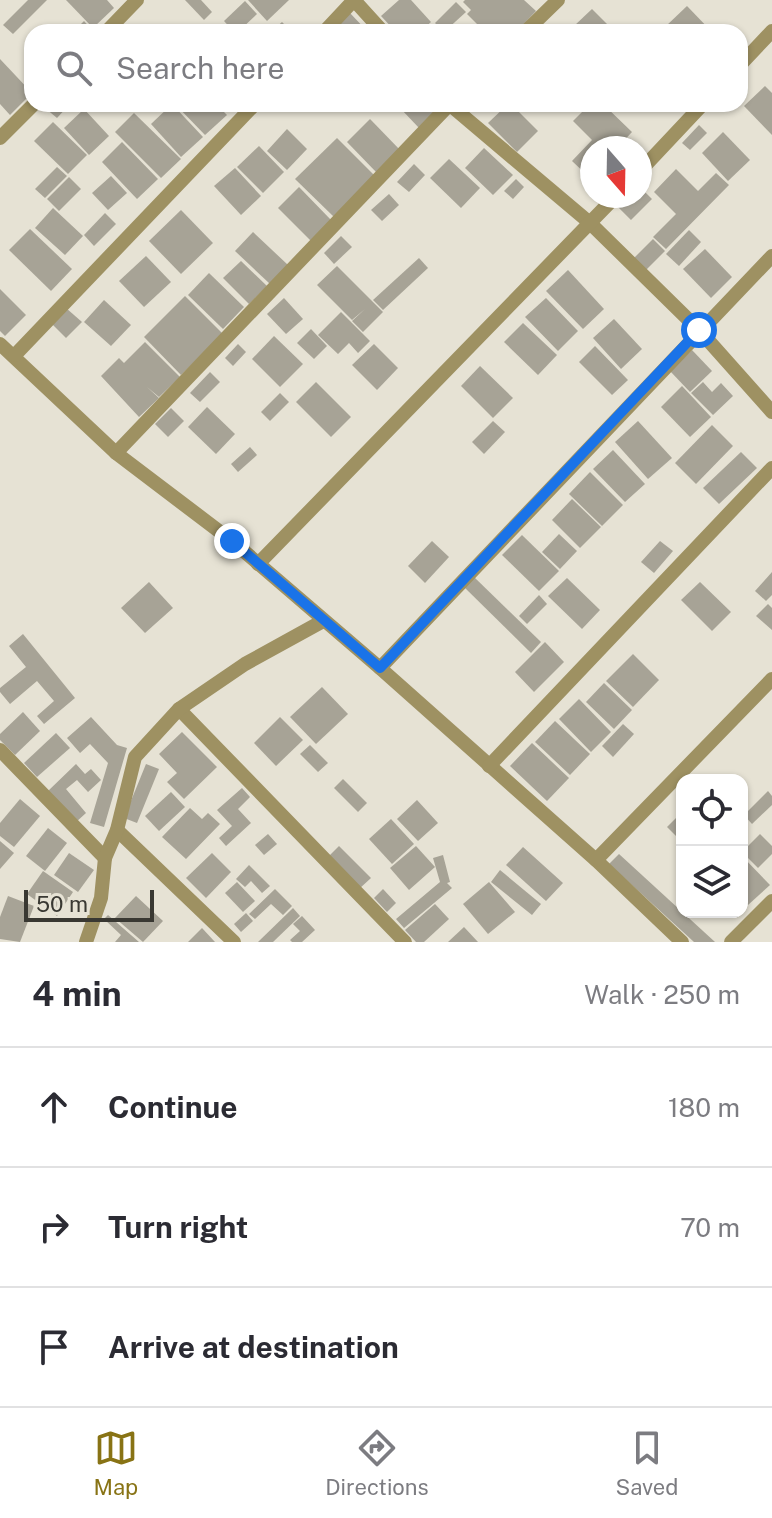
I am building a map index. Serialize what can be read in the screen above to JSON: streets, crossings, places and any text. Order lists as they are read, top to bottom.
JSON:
{
  "scale_bar": "50 m",
  "north": "bottom",
  "page": {
    "search": "Search here",
    "scale": "50 m",
    "heading": ["4 min", "Walk · 250 m"],
    "list": [
      ["Continue", "180 m"],
      ["Turn right", "70 m"],
      "Arrive at destination"
    ],
    "nav": ["Map", "Directions", "Saved"]
  }
}
